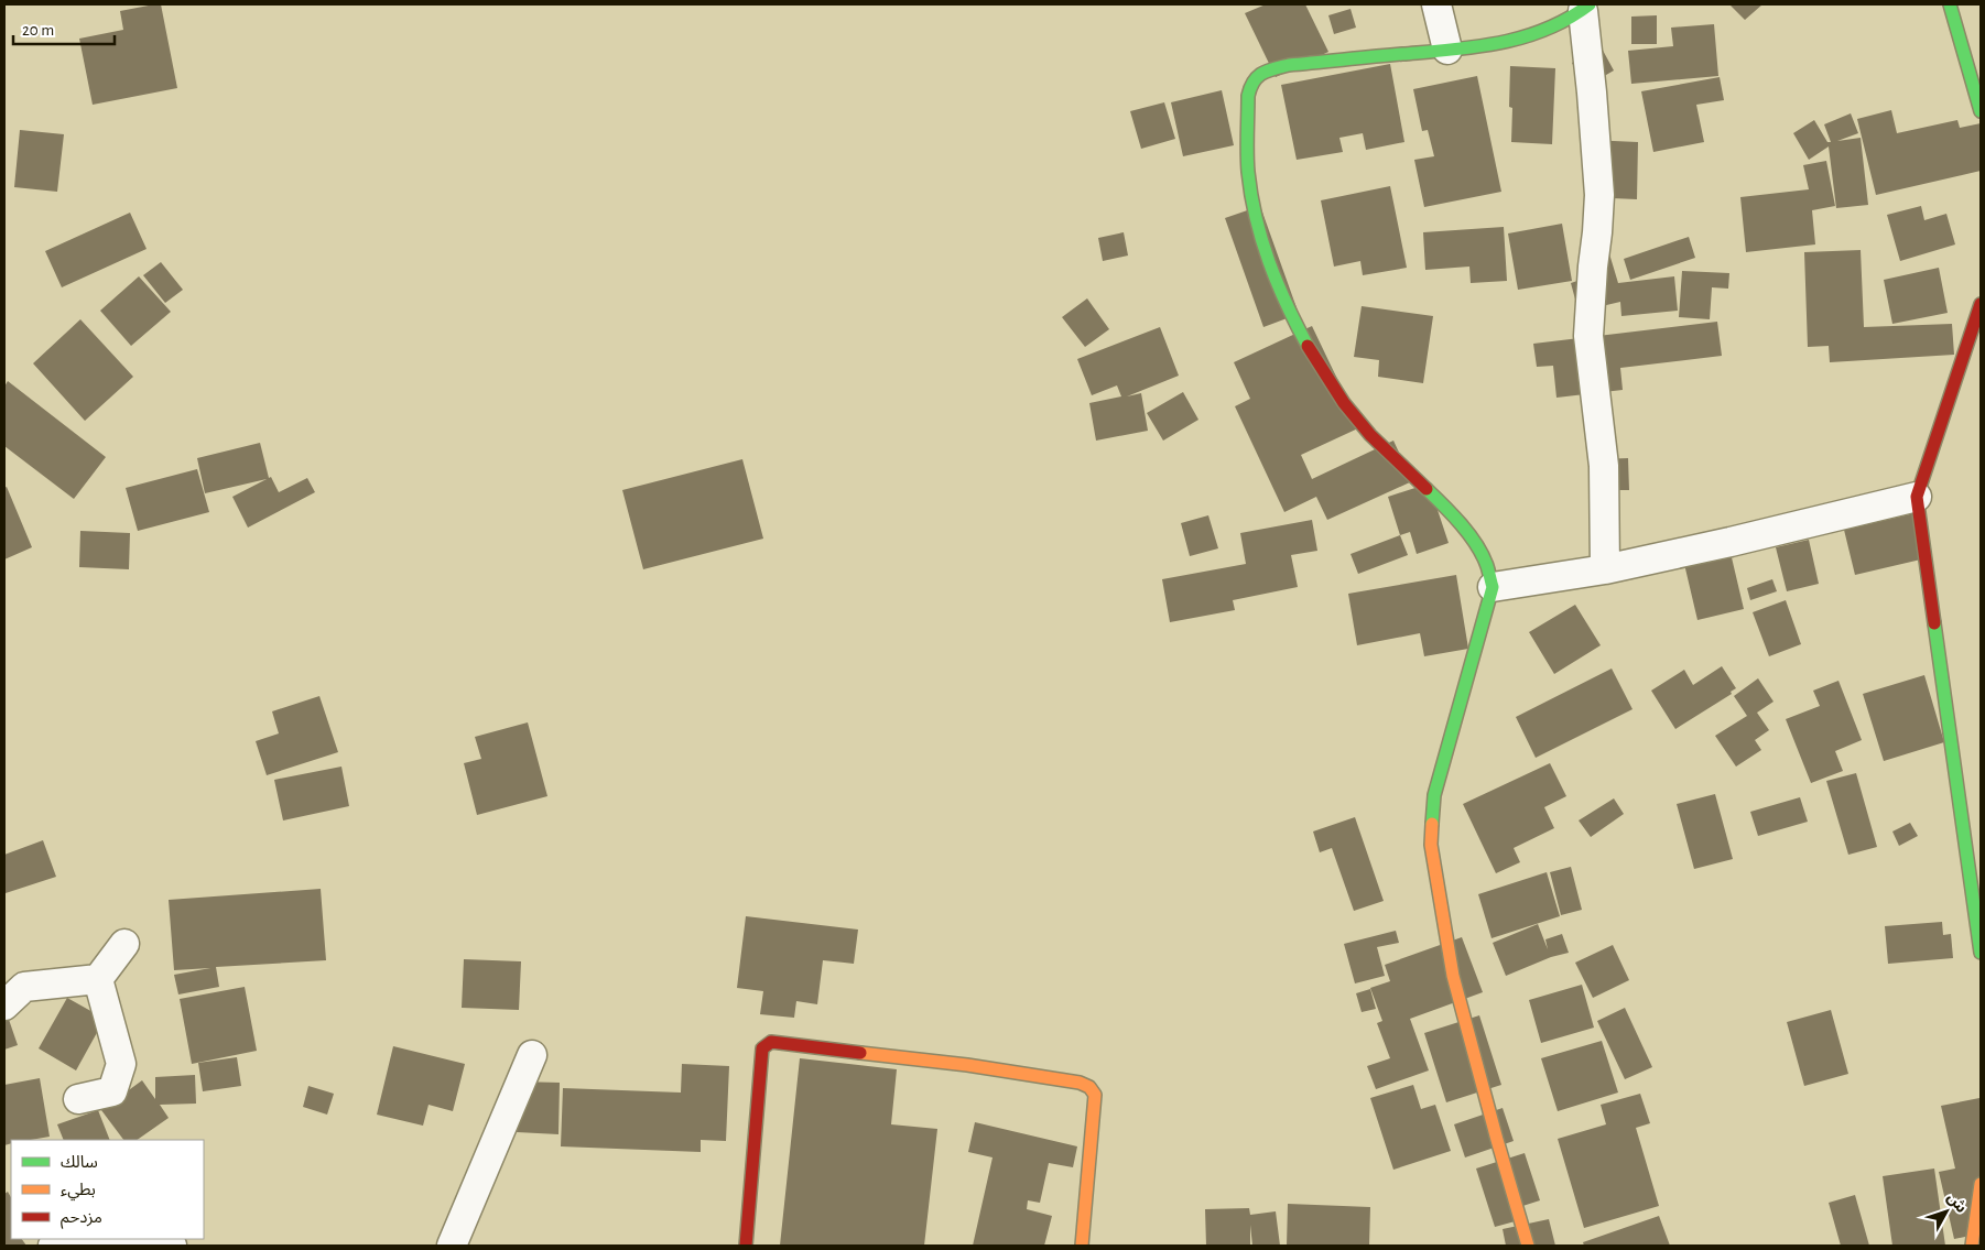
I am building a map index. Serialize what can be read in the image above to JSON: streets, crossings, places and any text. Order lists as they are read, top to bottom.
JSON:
{
  "legend": ["سالك", "بطيء", "مزدحم"],
  "scale_bar": "20 m",
  "north": "top right"
}
